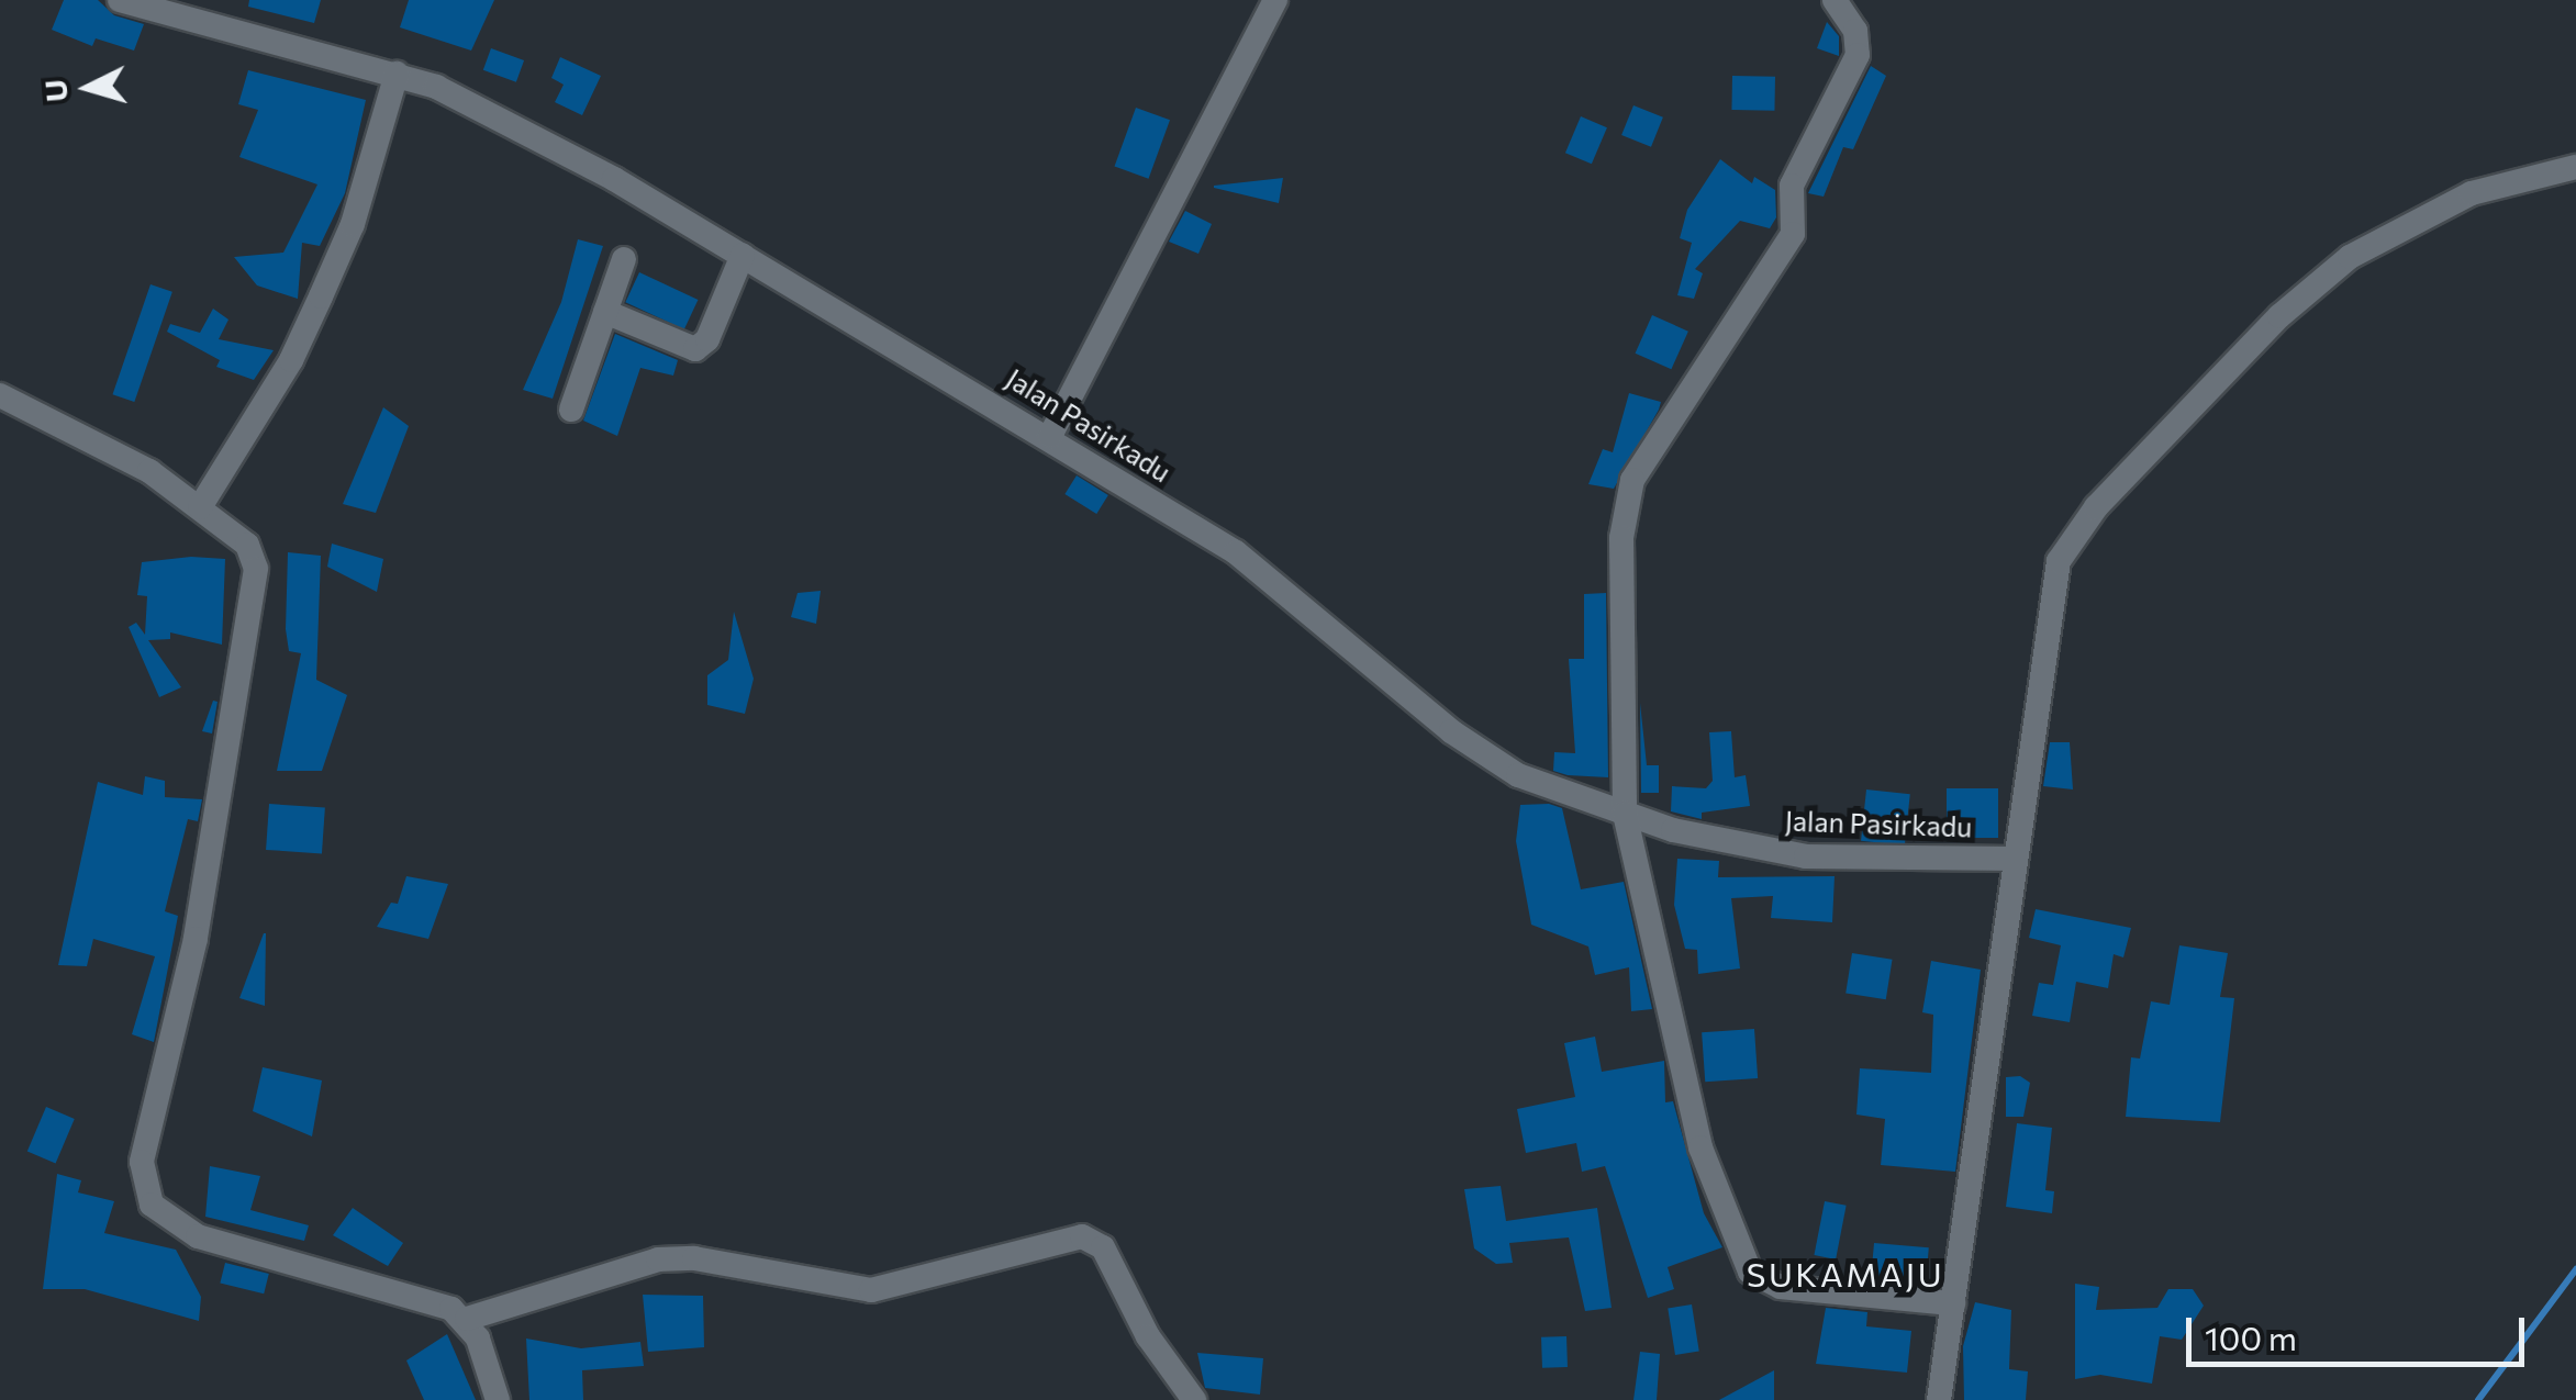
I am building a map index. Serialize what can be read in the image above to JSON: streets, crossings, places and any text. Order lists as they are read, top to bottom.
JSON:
{
  "streets": {
    "street": ["Jalan Pasirkadu"]
  },
  "districts": ["SUKAMAJU"],
  "scale_bar": "100 m",
  "north": "left"
}
